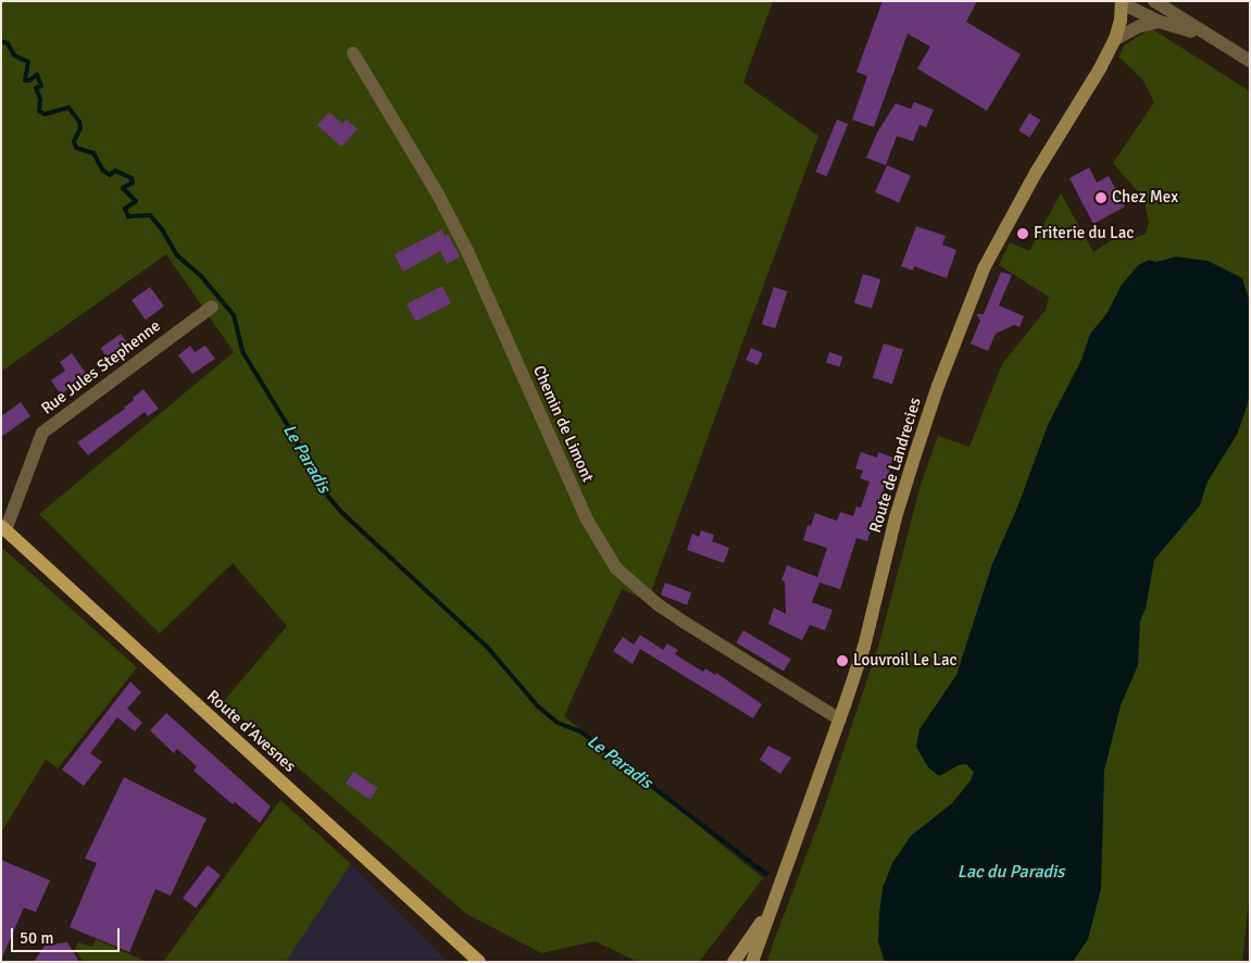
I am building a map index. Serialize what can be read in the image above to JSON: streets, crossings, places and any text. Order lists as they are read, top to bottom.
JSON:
{
  "streets": {
    "main road": ["Route de Landrecies", "Route d'Avesnes"],
    "street": ["Rue Jules Stephenne", "Chemin de Limont"]
  },
  "crossings": [
    ["Rue Jules Stephenne", "Route d'Avesnes"],
    ["Chemin de Limont", "Route de Landrecies"]
  ],
  "water": ["Le Paradis", "Lac du Paradis"],
  "places": ["Chez Mex", "Friterie du Lac", "Louvroil Le Lac"],
  "scale_bar": "50 m"
}
